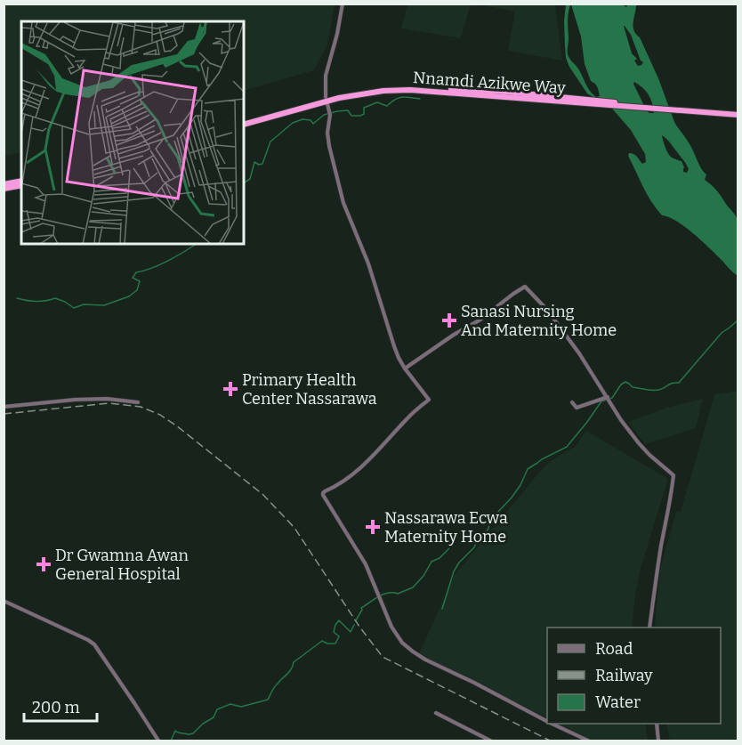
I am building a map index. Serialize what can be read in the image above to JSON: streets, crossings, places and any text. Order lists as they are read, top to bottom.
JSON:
{
  "streets": {
    "highway": ["Nnamdi Azikwe Way"]
  },
  "places": {
    "health": [
      "Sanasi Nursing And Maternity Home",
      "Primary Health Center Nassarawa",
      "Nassarawa Ecwa Maternity Home",
      "Dr Gwamna Awan General Hospital"
    ]
  },
  "legend": ["Road", "Railway", "Water"],
  "scale_bar": "200 m"
}
